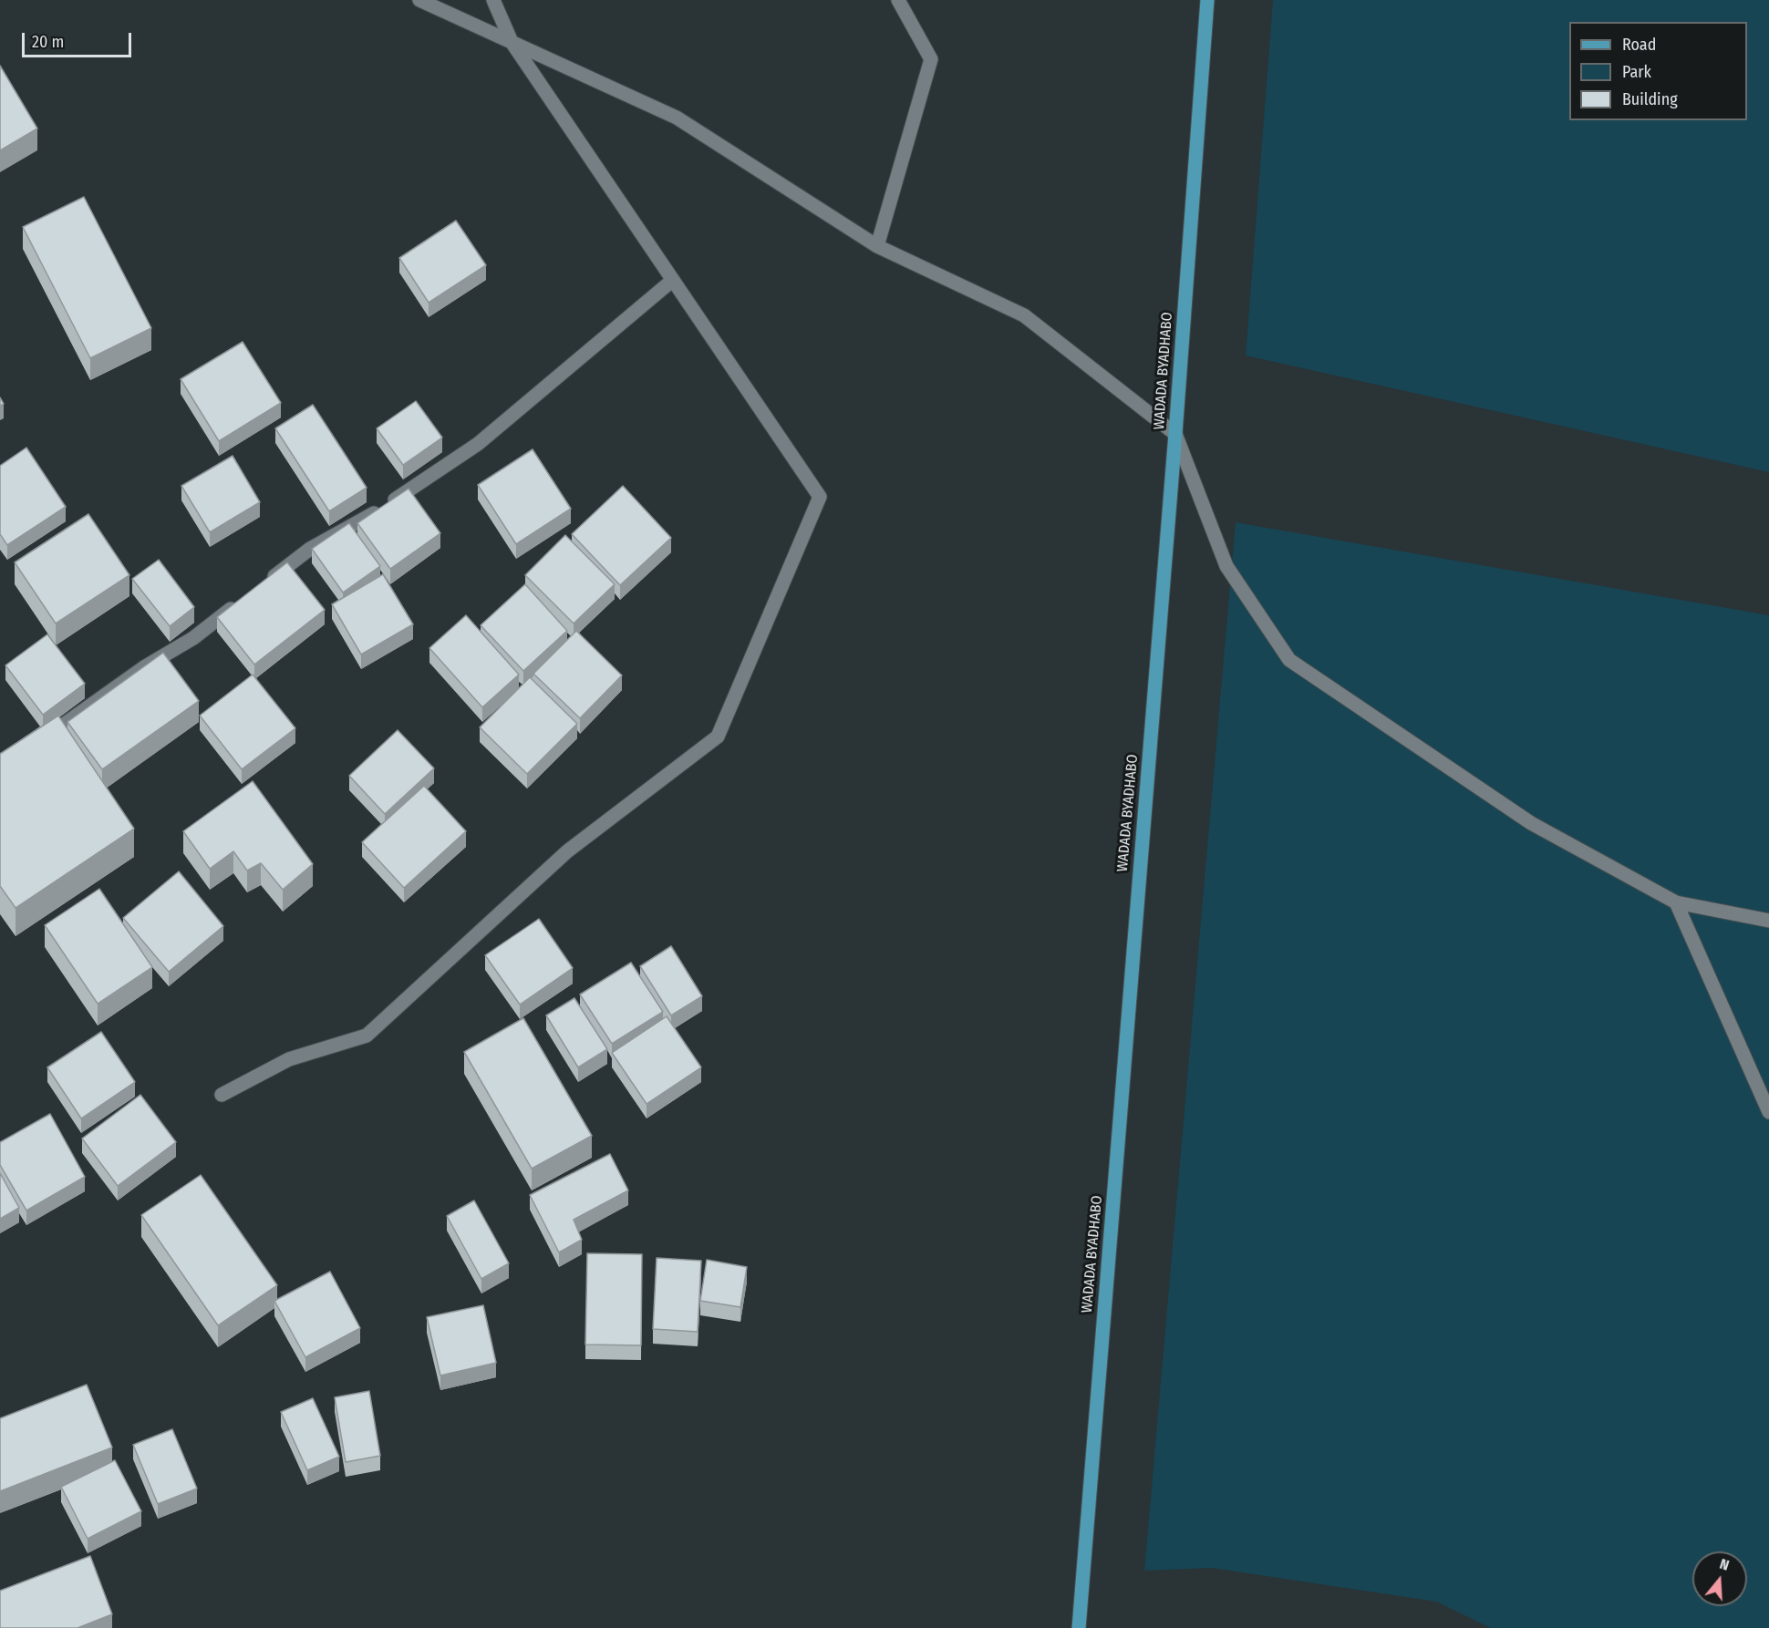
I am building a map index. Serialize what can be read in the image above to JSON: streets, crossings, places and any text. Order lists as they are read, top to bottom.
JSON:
{
  "streets": {
    "main road": ["WADADA BYADHABO"]
  },
  "legend": ["Road", "Park", "Building"],
  "scale_bar": "20 m",
  "north": "top"
}
